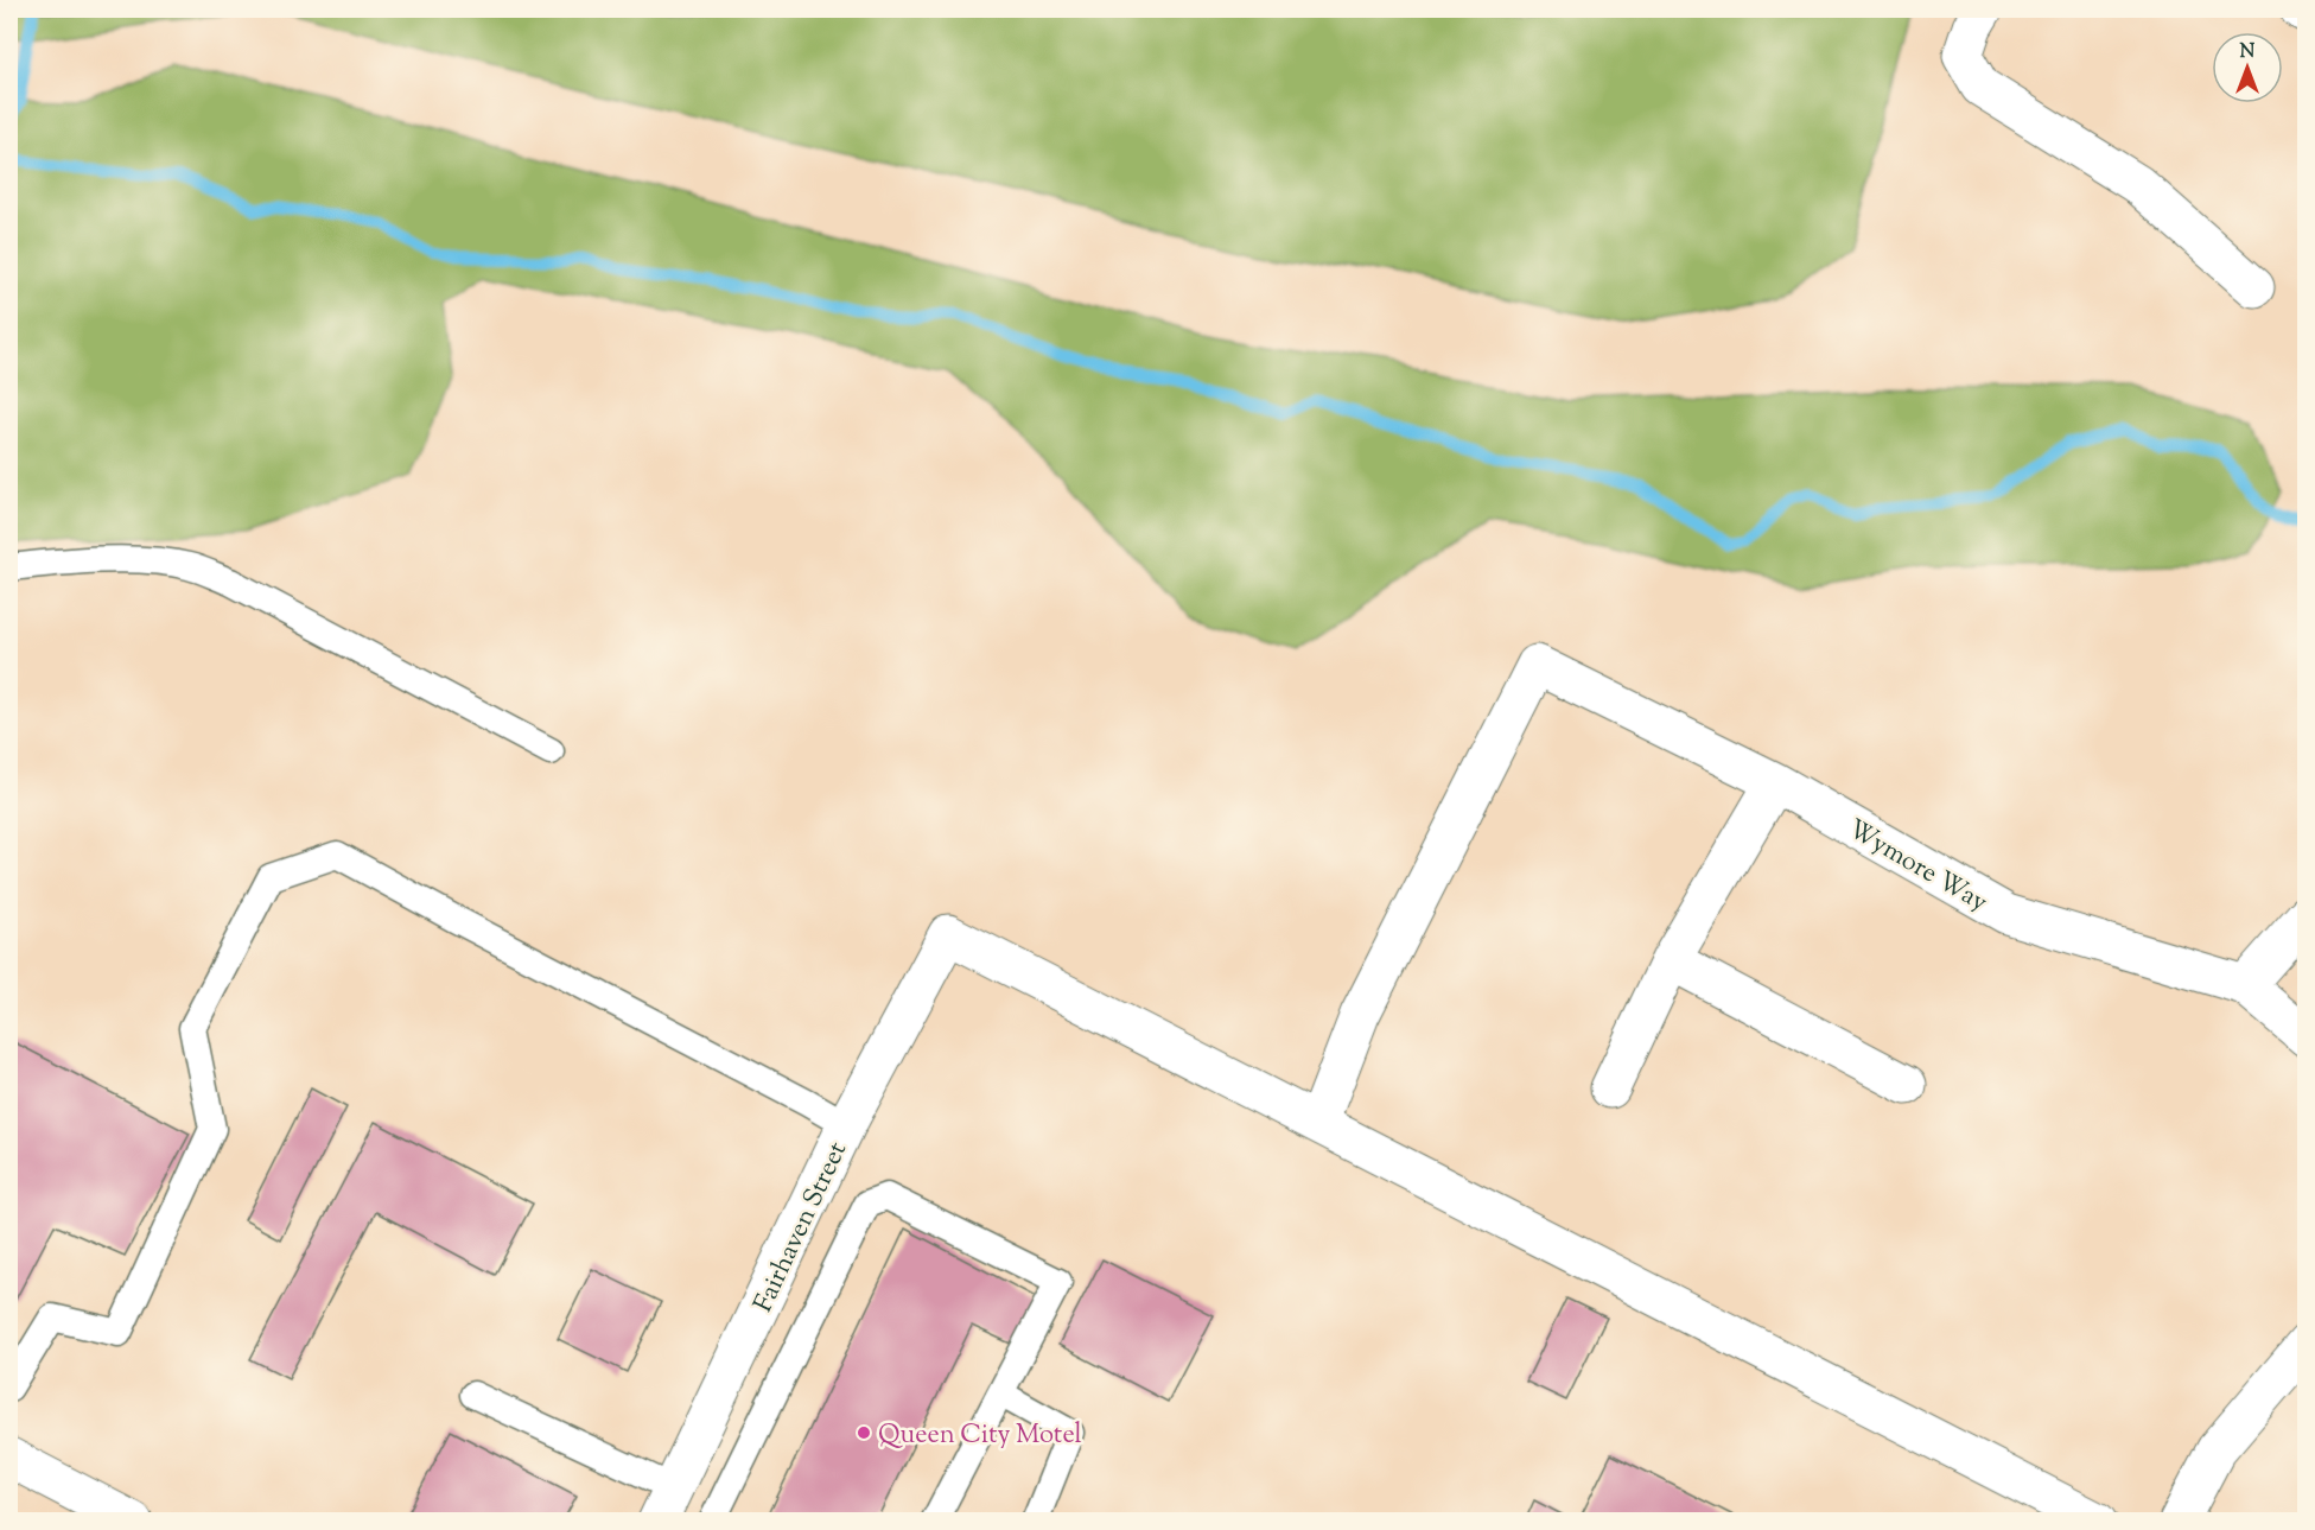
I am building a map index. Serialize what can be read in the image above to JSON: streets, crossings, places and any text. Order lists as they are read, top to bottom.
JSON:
{
  "streets": {
    "street": ["Wymore Way", "Fairhaven Street"]
  },
  "crossings": [
    ["Wymore Way", "Fairhaven Street"]
  ],
  "places": ["Queen City Motel"],
  "north": "top"
}
